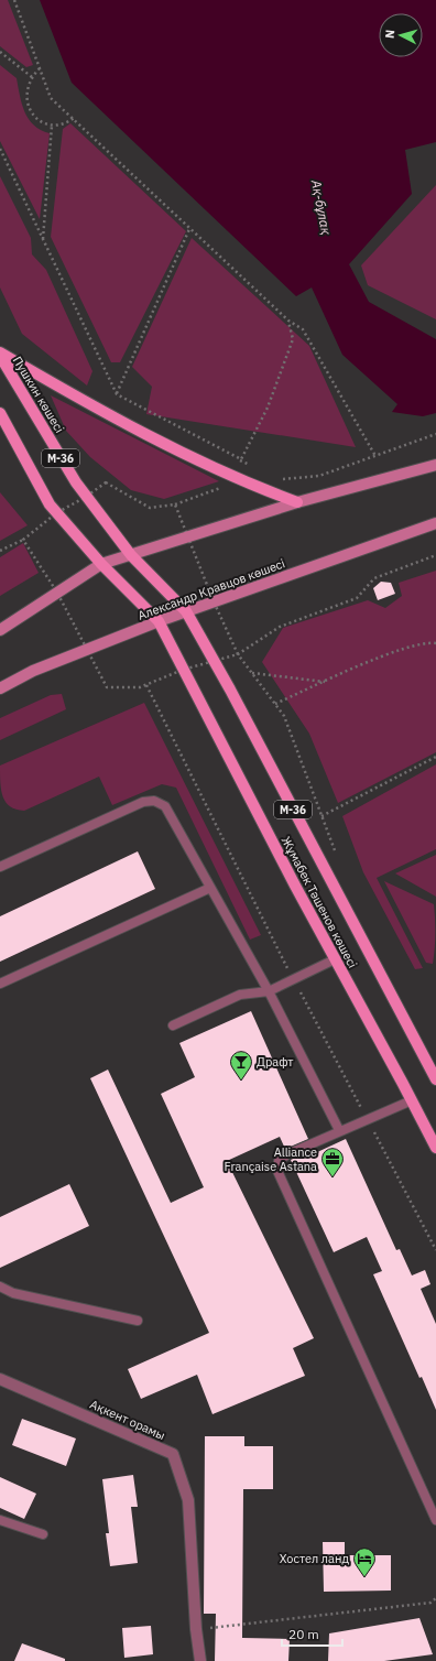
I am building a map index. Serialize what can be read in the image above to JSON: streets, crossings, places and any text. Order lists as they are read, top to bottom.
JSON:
{
  "streets": {
    "main road": [
      "Пушкин көшесі",
      "M-36",
      "Александр Кравцов көшесі",
      "Жұмабек Тәшенов көшесі"
    ],
    "street": ["Ақкент орамы"]
  },
  "crossings": [
    ["Пушкин көшесі", "Жұмабек Тәшенов көшесі"],
    ["M-36", "Жұмабек Тәшенов көшесі"],
    ["Александр Кравцов көшесі", "Жұмабек Тәшенов көшесі"]
  ],
  "water": ["Ақ-бұлақ"],
  "places": {
    "bar": ["Драфт"],
    "office": ["Alliance Française Astana"],
    "hotel": ["Хостел ланд"]
  },
  "scale_bar": "20 m",
  "north": "left"
}
